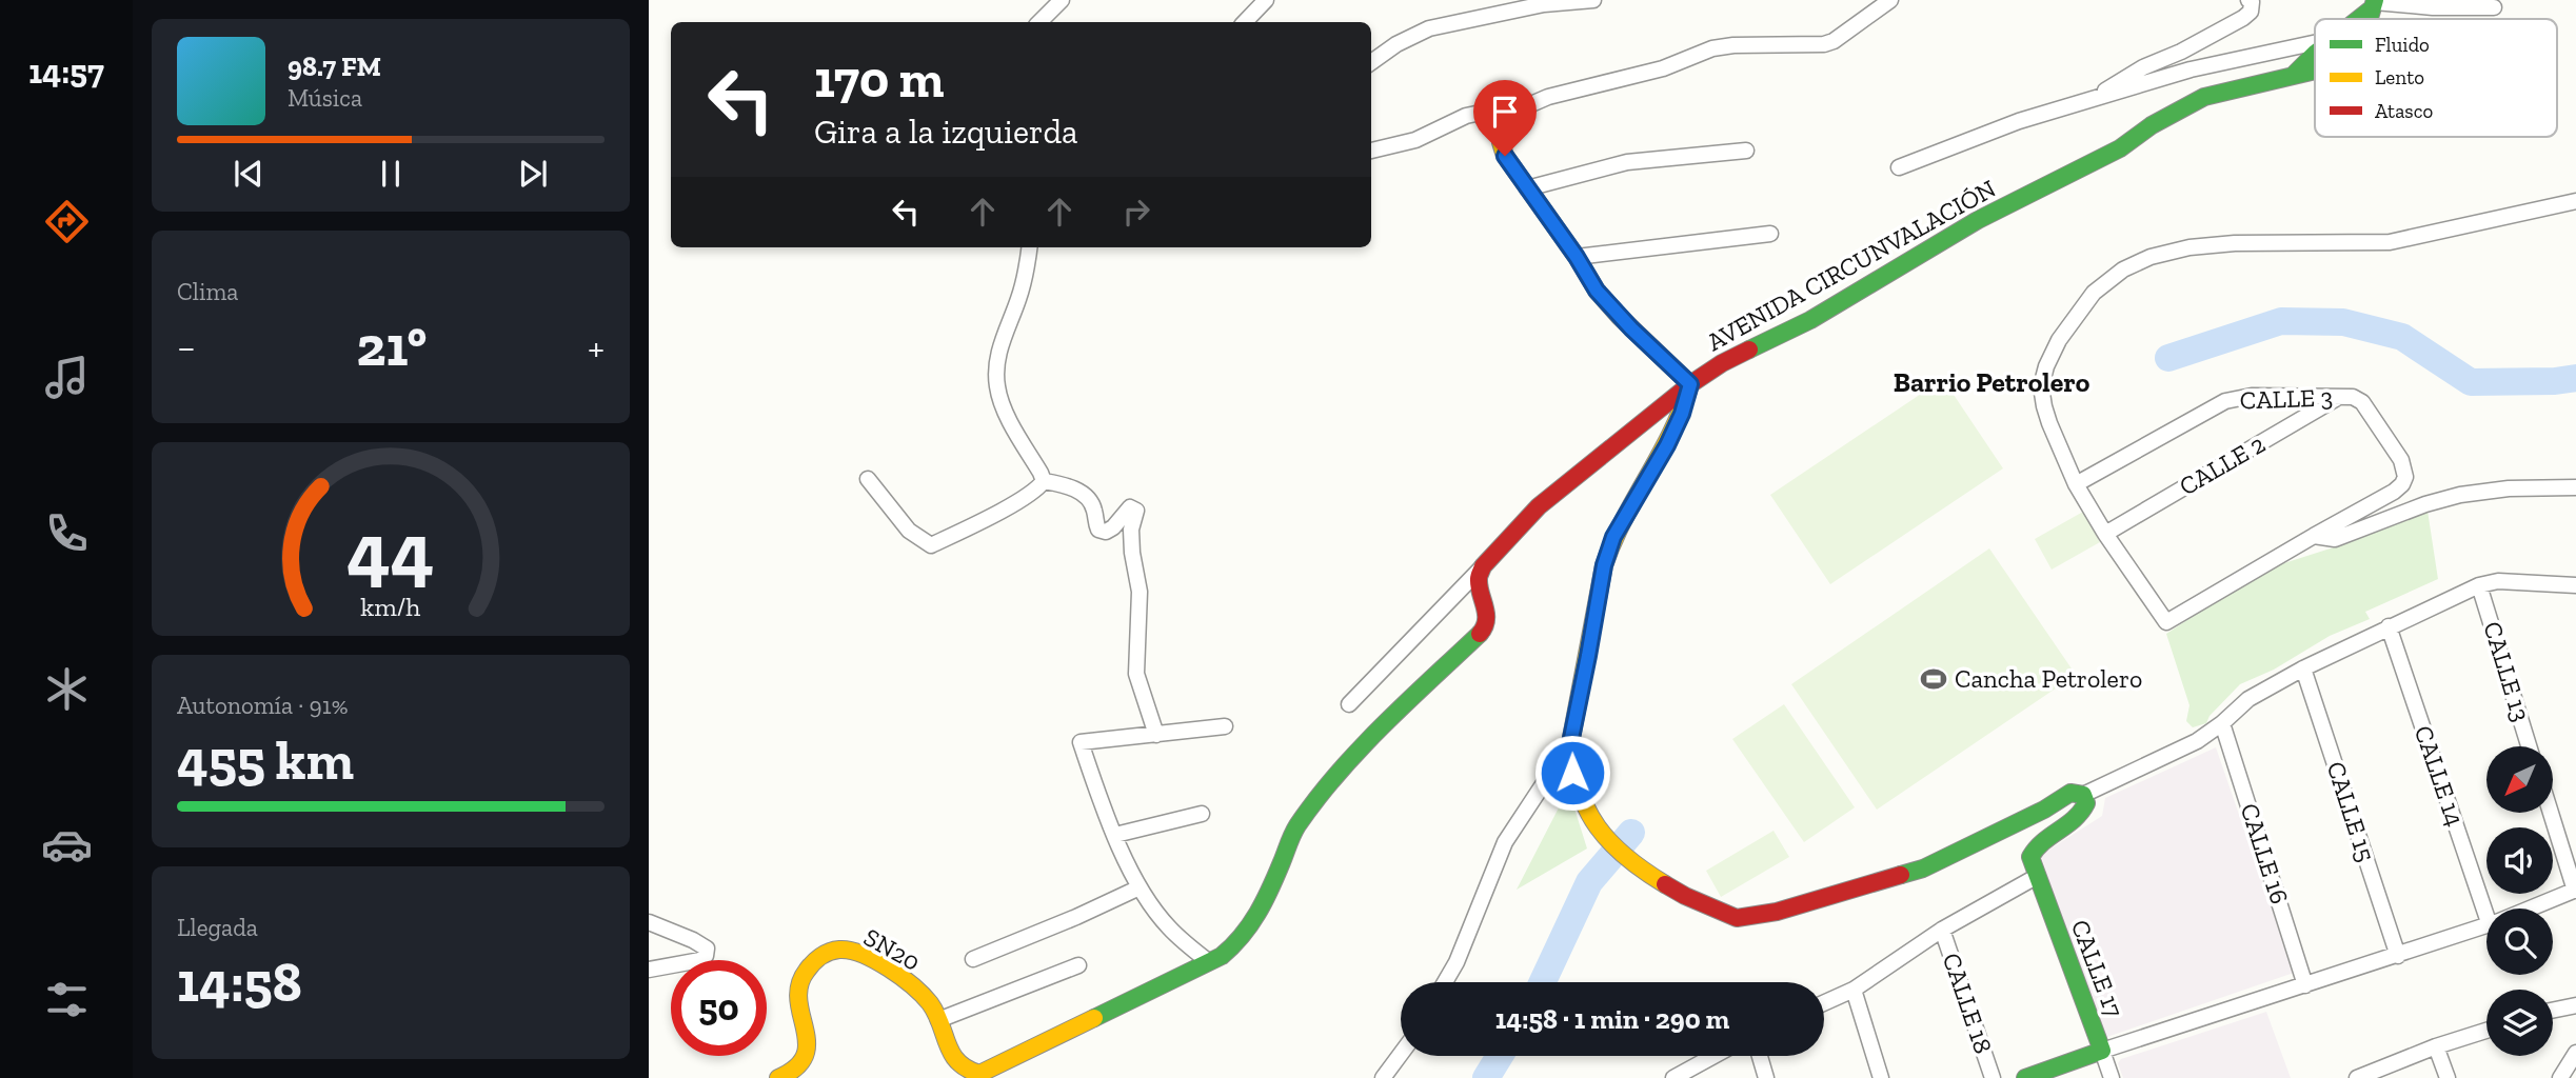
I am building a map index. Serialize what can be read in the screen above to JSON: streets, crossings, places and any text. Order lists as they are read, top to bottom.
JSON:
{
  "streets": {
    "main road": ["AVENIDA CIRCUNVALACIÓN", "SN20", "CALLE 17"],
    "street": [
      "CALLE 3",
      "CALLE 2",
      "CALLE 13",
      "CALLE 14",
      "CALLE 15",
      "CALLE 16",
      "CALLE 18"
    ]
  },
  "crossings": [
    ["CALLE 3", "CALLE 2"]
  ],
  "districts": ["Barrio Petrolero"],
  "places": {
    "sports": ["Cancha Petrolero"]
  },
  "legend": ["Fluido", "Lento", "Atasco"],
  "north": "bottom left",
  "page": {
    "tabs": "14:57",
    "turn": ["170 m", "Gira a la izquierda"],
    "song": ["98.7 FM", "Música"],
    "tile": [
      "Clima",
      ["Autonomía · 91%", "455 km"],
      ["Llegada", "14:58"]
    ],
    "heat": ["−", "21°", "+"],
    "limit": "50",
    "trip": "14:58 · 1 min · 290 m",
    "gauge": ["44", "km/h"]
  }
}
